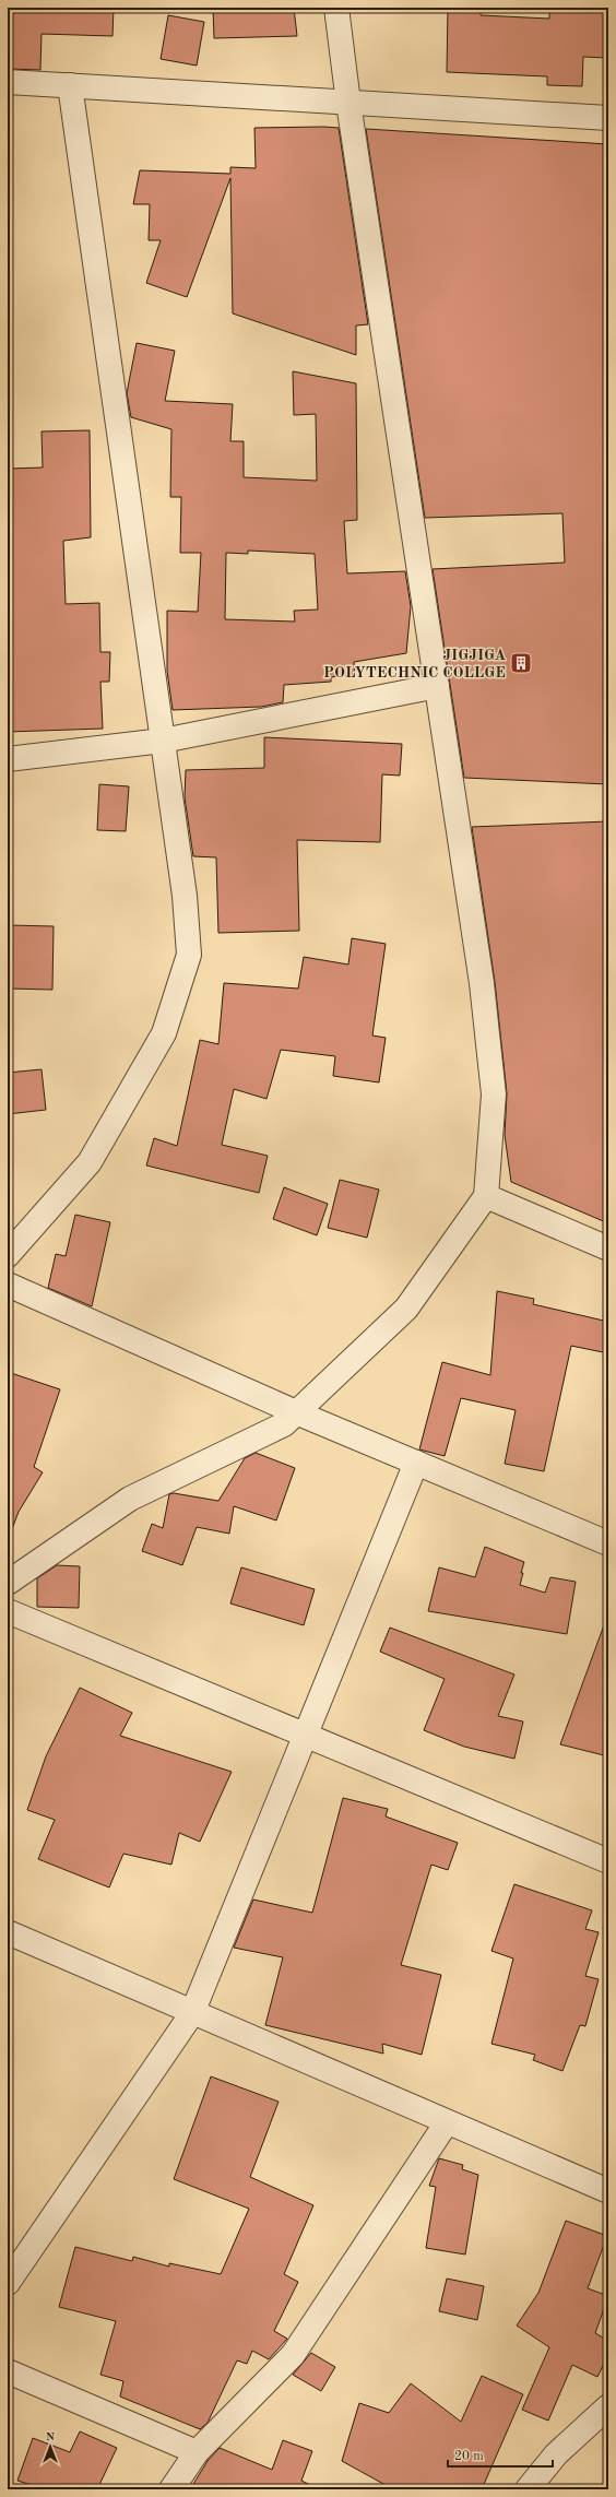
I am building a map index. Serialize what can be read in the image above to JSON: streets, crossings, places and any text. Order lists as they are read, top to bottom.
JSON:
{
  "places": {
    "building": ["JIGJIGA POLYTECHNIC COLLGE"]
  },
  "scale_bar": "20 m",
  "north": "top"
}
